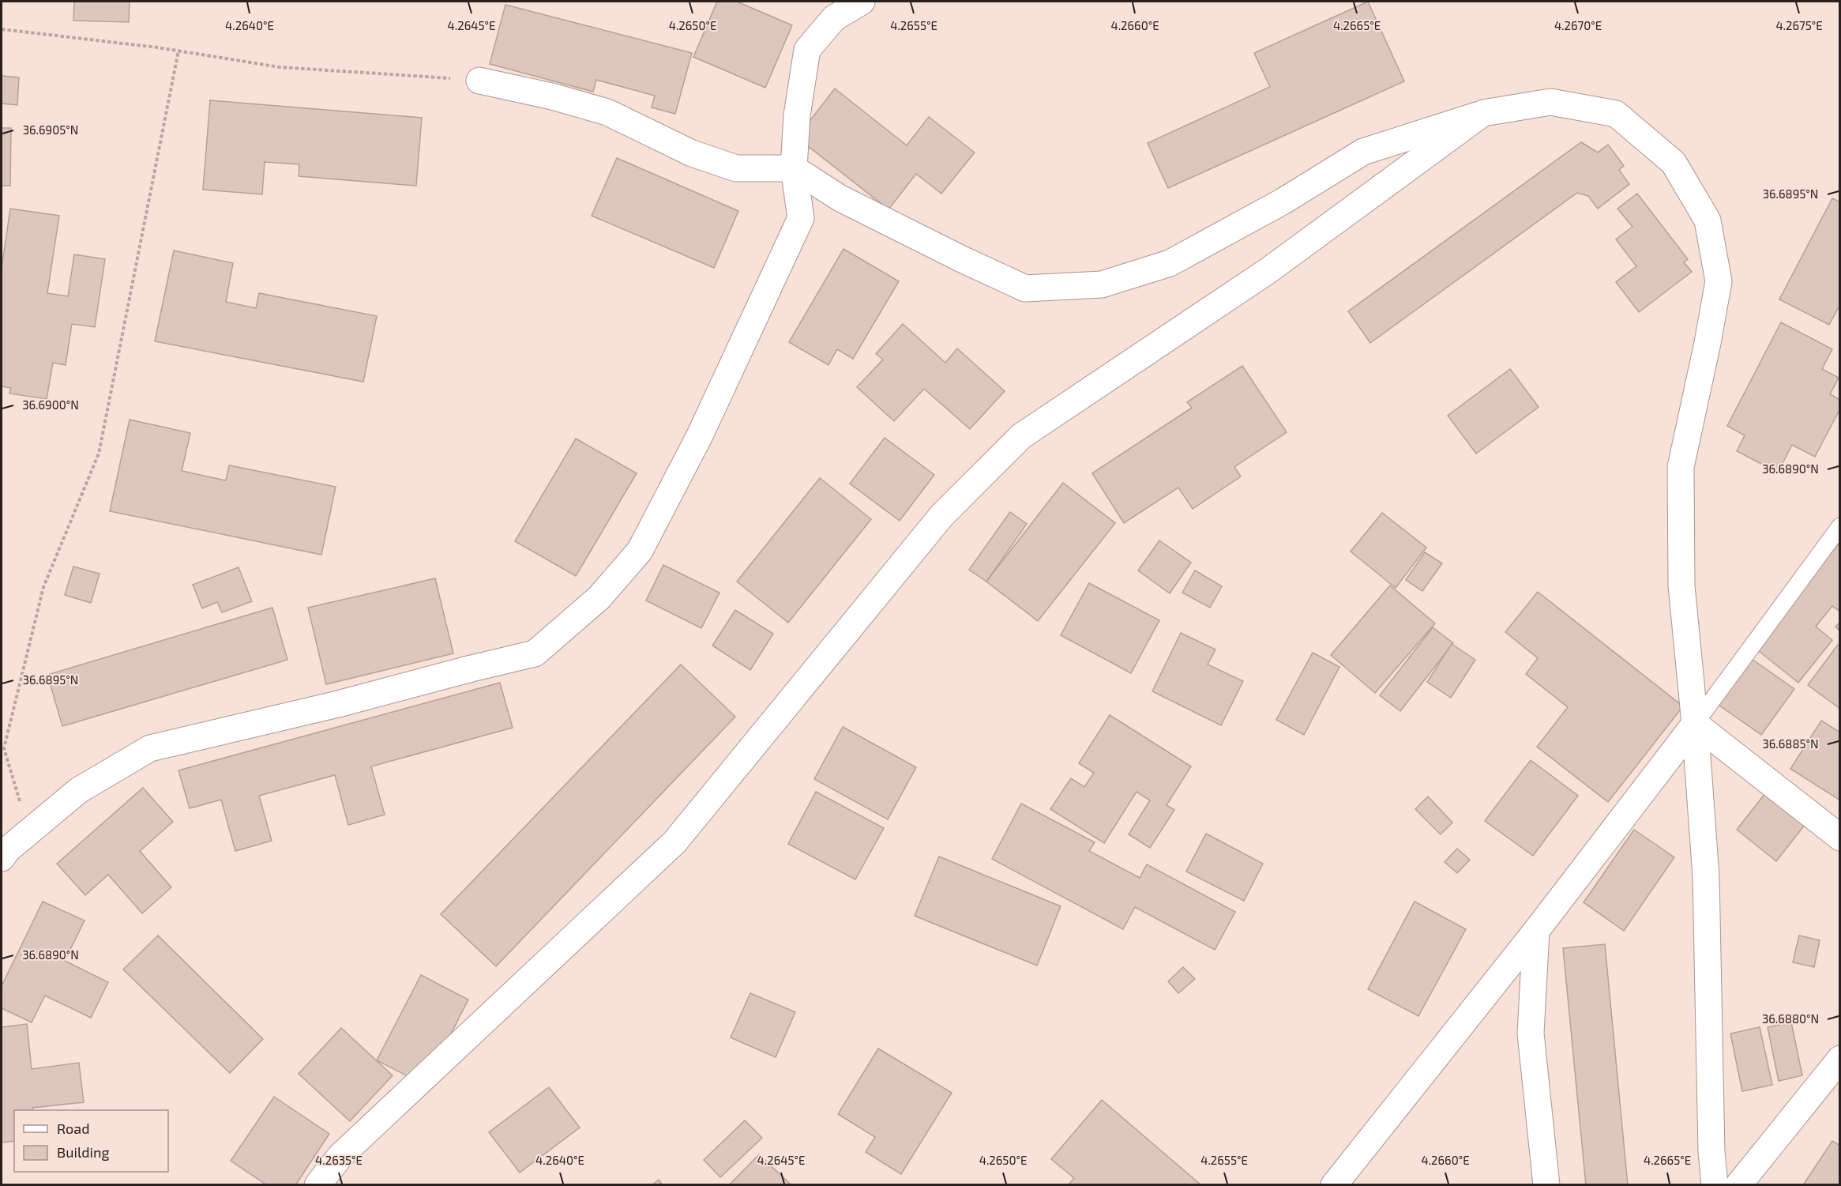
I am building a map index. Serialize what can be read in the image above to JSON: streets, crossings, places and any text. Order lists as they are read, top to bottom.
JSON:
{
  "legend": ["Road", "Building"],
  "coordinates": [
    "4.2640°E",
    "4.2645°E",
    "4.2650°E",
    "4.2655°E",
    "4.2660°E",
    "4.2665°E",
    "4.2670°E",
    "4.2675°E",
    "36.6905°N",
    "36.6895°N",
    "36.6900°N",
    "36.6890°N",
    "36.6885°N",
    "36.6880°N",
    "4.2635°E"
  ]
}
